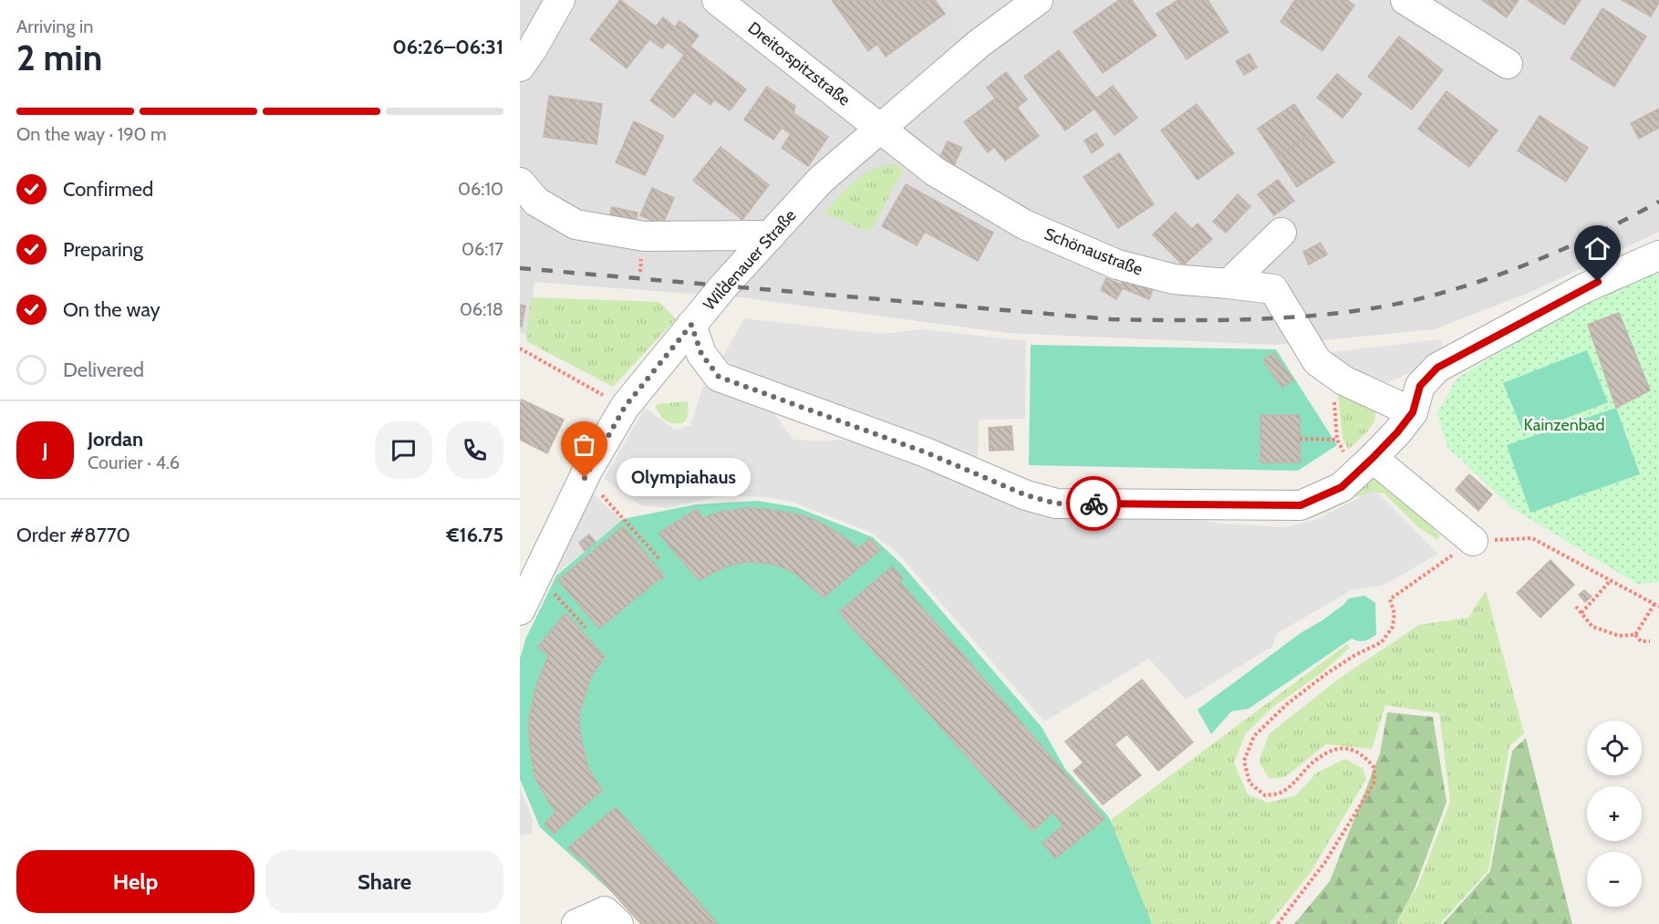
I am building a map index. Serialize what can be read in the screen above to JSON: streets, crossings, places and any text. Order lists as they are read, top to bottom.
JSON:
{
  "streets": {
    "street": ["Dreitorspitzstraße", "Schönaustraße", "Wildenauer Straße"]
  },
  "crossings": [
    ["Dreitorspitzstraße", "Schönaustraße"],
    ["Dreitorspitzstraße", "Wildenauer Straße"],
    ["Schönaustraße", "Wildenauer Straße"]
  ],
  "parks": ["Kainzenbad"],
  "places": ["Olympiahaus"],
  "page": {
    "heading": ["2 min", "Arriving in", "06:26–06:31"],
    "panel": [
      "Jordan",
      "Courier · 4.6",
      "Order #8770",
      "€16.75"
    ],
    "bar": "On the way · 190 m",
    "list": [
      ["Confirmed", "06:10"],
      ["Preparing", "06:17"],
      ["On the way", "06:18"],
      "Delivered"
    ],
    "round": "J",
    "bubble": "Olympiahaus",
    "map_buttons": ["+", "−"],
    "buttons": ["Help", "Share"]
  }
}
